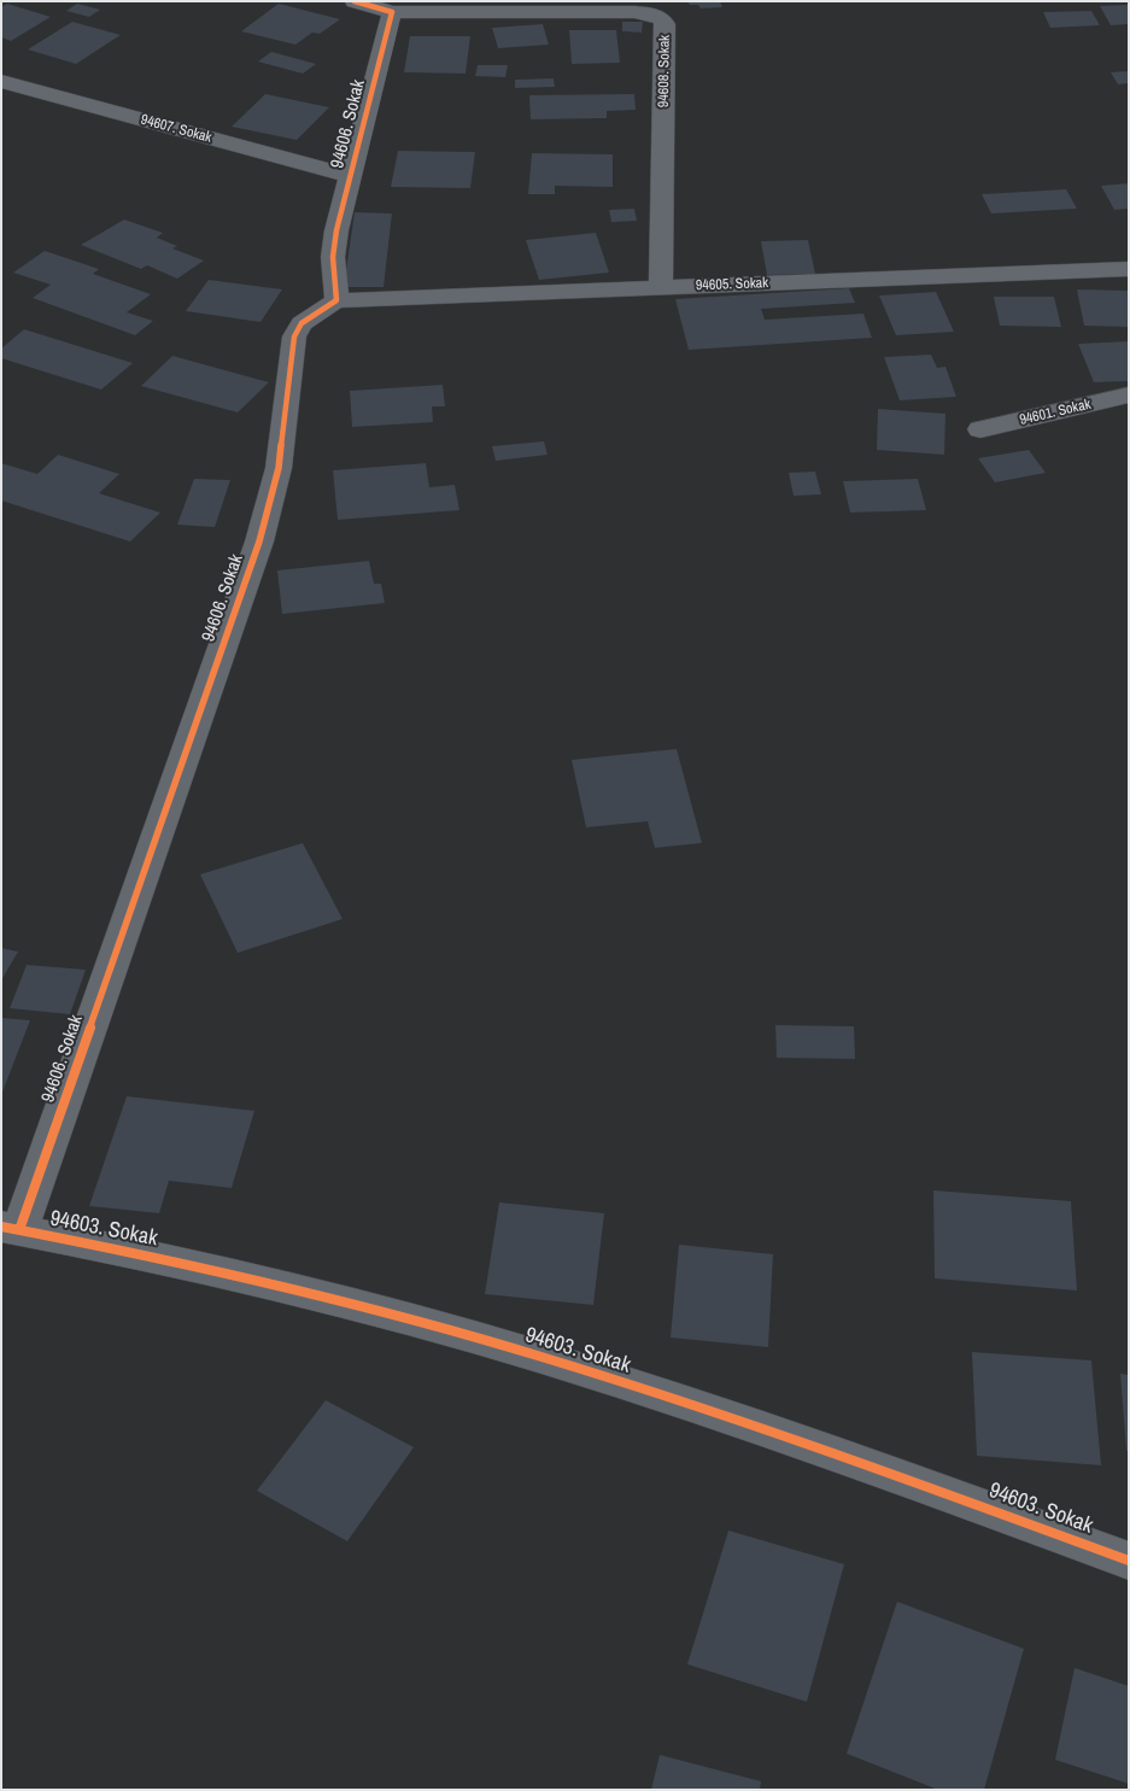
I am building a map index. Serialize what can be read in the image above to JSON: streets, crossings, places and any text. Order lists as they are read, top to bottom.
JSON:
{
  "streets": {
    "street": [
      "94608. Sokak",
      "94606. Sokak",
      "94607. Sokak",
      "94605. Sokak",
      "94601. Sokak",
      "94603. Sokak"
    ]
  },
  "crossings": [
    ["94608. Sokak", "94606. Sokak"],
    ["94608. Sokak", "94605. Sokak"],
    ["94606. Sokak", "94607. Sokak"],
    ["94606. Sokak", "94605. Sokak"],
    ["94606. Sokak", "94603. Sokak"]
  ]
}
